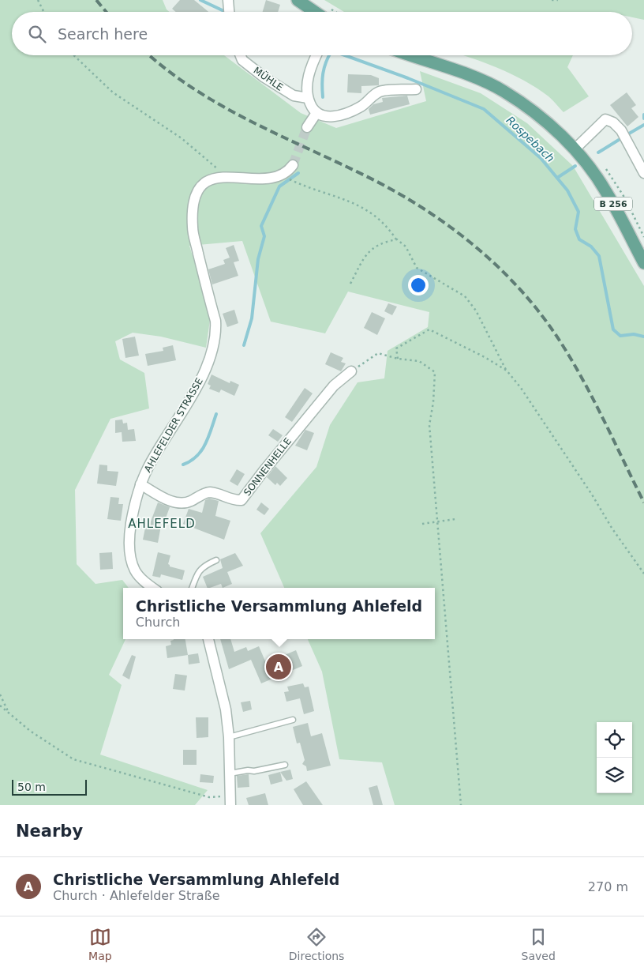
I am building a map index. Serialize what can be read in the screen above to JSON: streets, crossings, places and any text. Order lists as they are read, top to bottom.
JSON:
{
  "streets": {
    "main road": ["B 256"],
    "street": ["MÜHLE", "AHLEFELDER STRASSE", "SONNENHELLE"]
  },
  "crossings": [
    ["AHLEFELDER STRASSE", "SONNENHELLE"]
  ],
  "districts": ["AHLEFELD"],
  "water": ["Rospebach"],
  "scale_bar": "50 m",
  "page": {
    "search": "Search here",
    "popup": ["Christliche Versammlung Ahlefeld", "Church"],
    "pins": "A",
    "scale": "50 m",
    "heading": "Nearby",
    "list": [
      {
        "mark": "A",
        "name": "Christliche Versammlung Ahlefeld",
        "note": "Church · Ahlefelder Straße",
        "value": "270 m"
      }
    ],
    "nav": ["Map", "Directions", "Saved"]
  }
}
